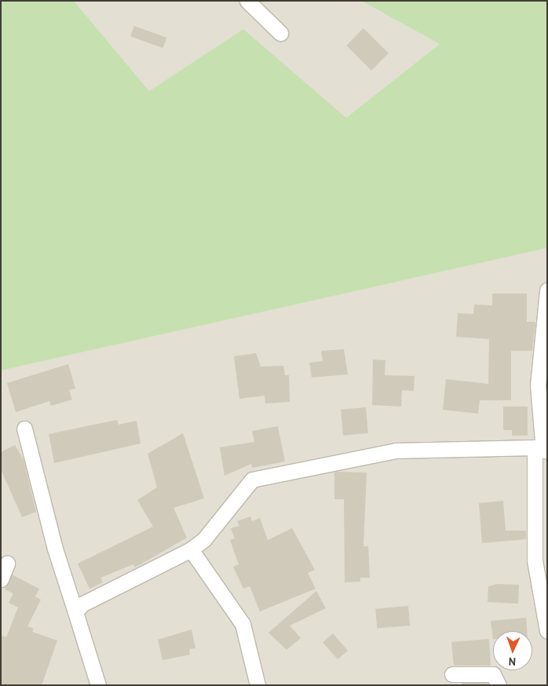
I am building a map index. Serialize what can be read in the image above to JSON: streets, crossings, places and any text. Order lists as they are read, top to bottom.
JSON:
{
  "north": "bottom"
}
